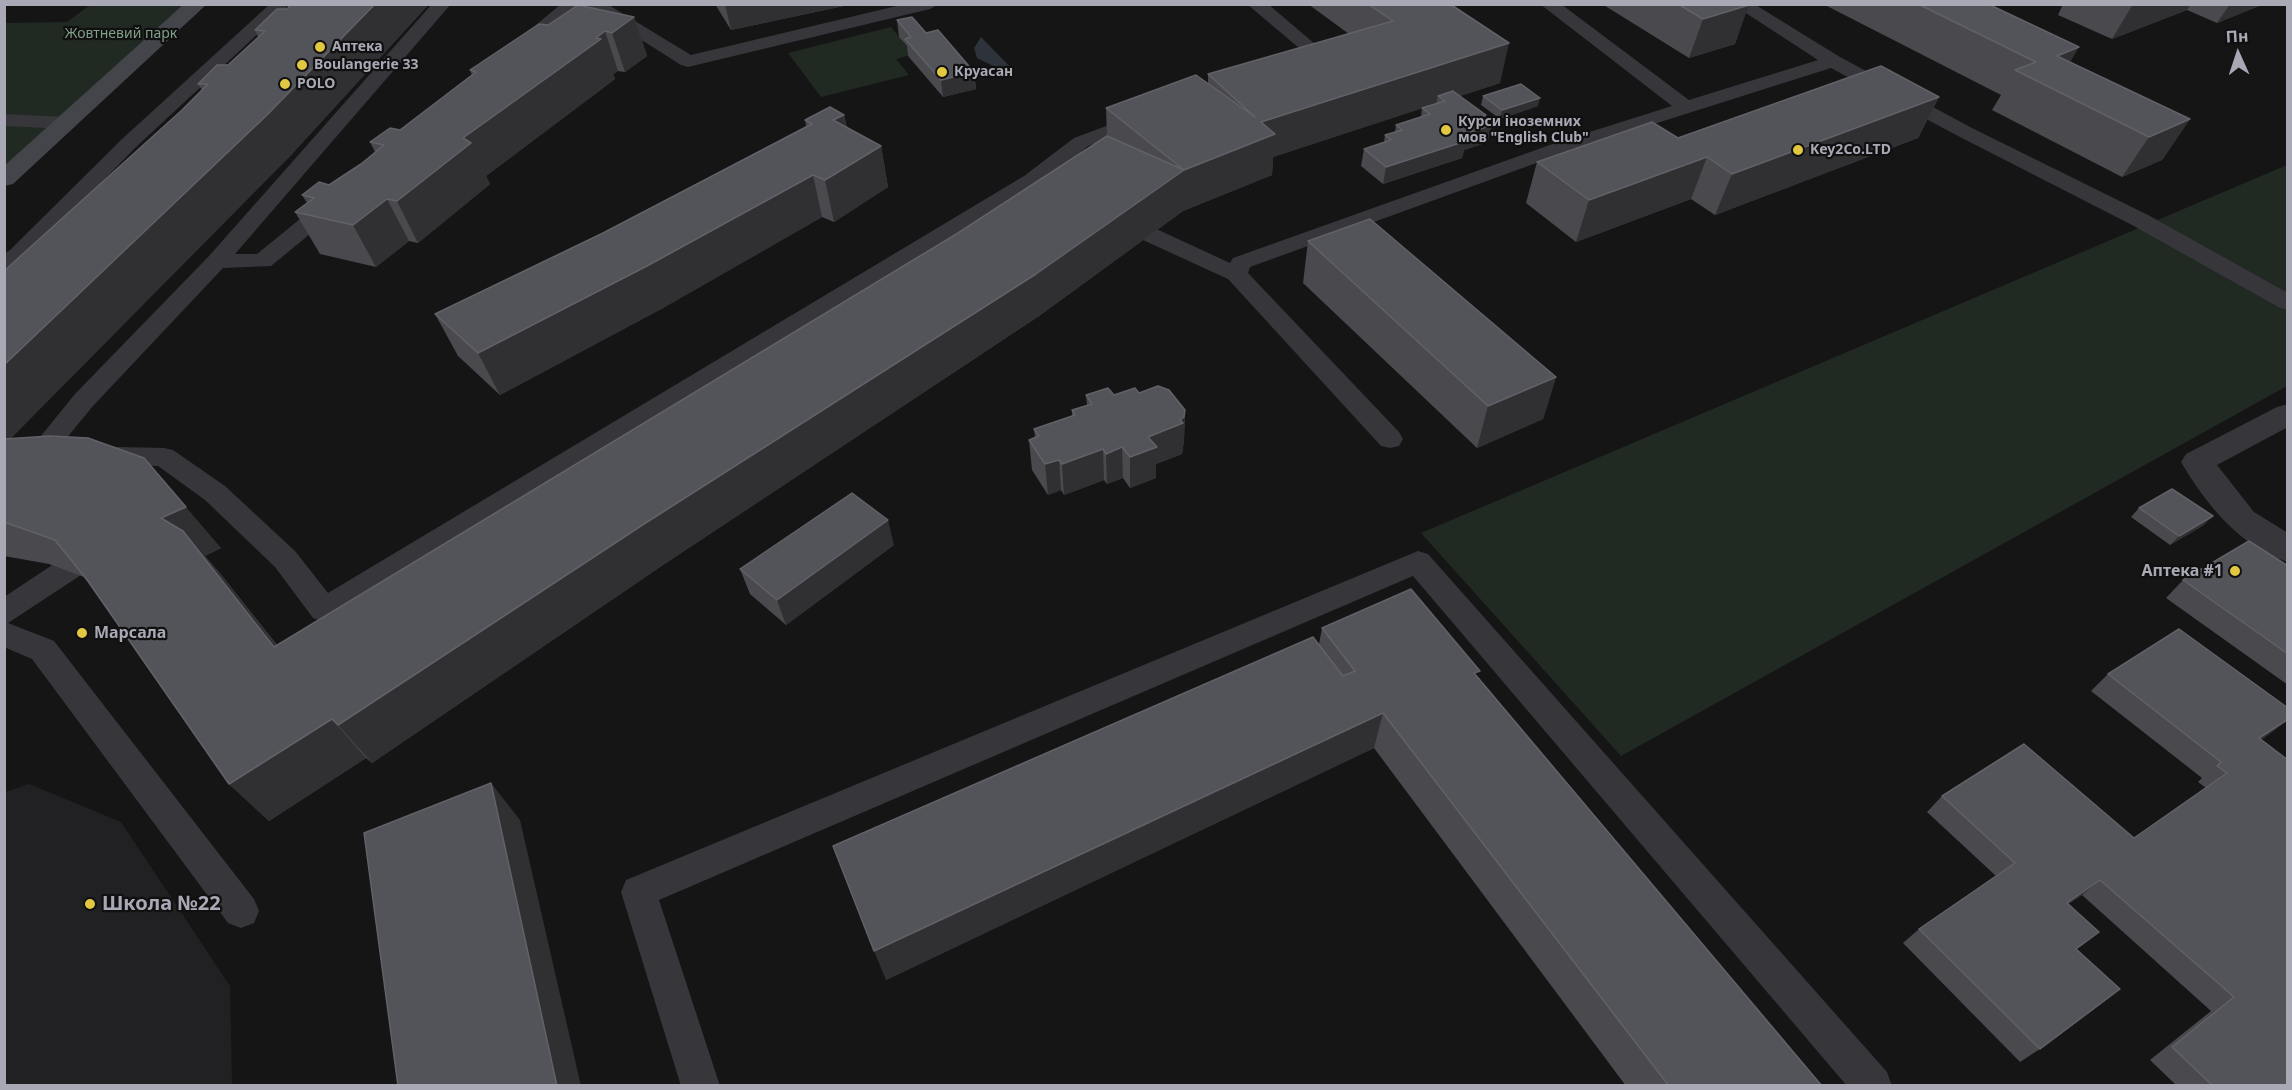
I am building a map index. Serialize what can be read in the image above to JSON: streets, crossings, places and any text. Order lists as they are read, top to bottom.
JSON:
{
  "parks": ["Жовтневий парк"],
  "places": [
    "Аптека",
    "Boulangerie 33",
    "Круасан",
    "POLO",
    "Курси іноземних мов \"English Club\"",
    "Key2Co.LTD",
    "Аптека #1",
    "Марсала",
    "Школа №22"
  ],
  "north": "top"
}
